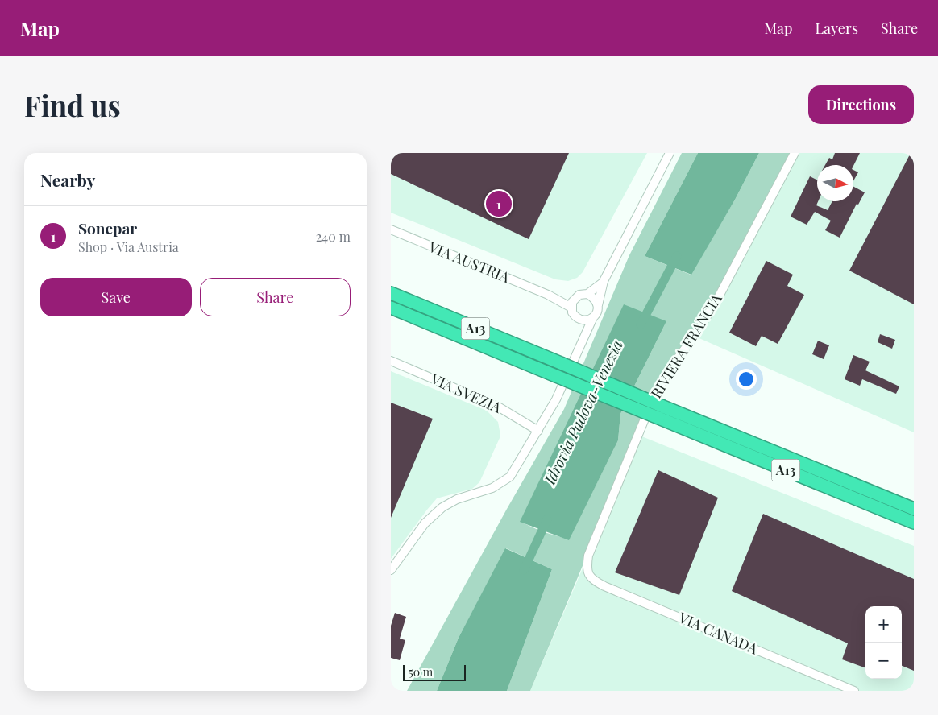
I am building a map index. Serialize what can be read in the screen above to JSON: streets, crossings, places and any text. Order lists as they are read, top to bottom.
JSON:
{
  "streets": {
    "highway": ["A13"],
    "street": [
      "VIA AUSTRIA",
      "RIVIERA FRANCIA",
      "VIA SVEZIA",
      "VIA CANADA"
    ]
  },
  "crossings": [
    ["RIVIERA FRANCIA", "VIA CANADA"]
  ],
  "water": ["Idrovia Padova-Venezia"],
  "scale_bar": "50 m",
  "north": "right",
  "page": {
    "header": "Map",
    "nav": ["Map", "Layers", "Share"],
    "buttons": [
      "Directions",
      ["Save", "Share"]
    ],
    "title": "Find us",
    "heading": "Nearby",
    "pins": "1",
    "list": [
      {
        "mark": "1",
        "name": "Sonepar",
        "note": "Shop · Via Austria",
        "value": "240 m"
      }
    ],
    "map_buttons": ["+", "−"],
    "scale": "50 m"
  }
}
